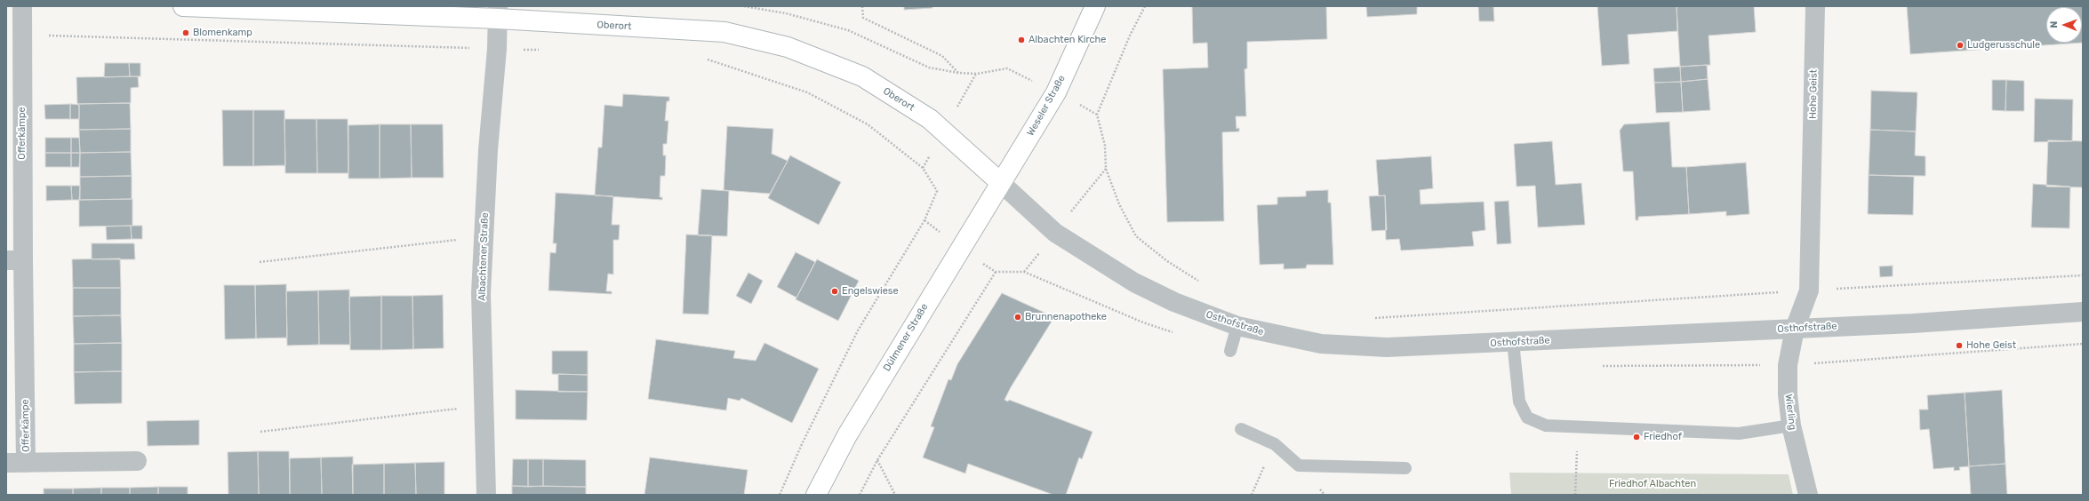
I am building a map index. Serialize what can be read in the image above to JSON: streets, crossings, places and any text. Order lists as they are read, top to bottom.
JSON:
{
  "streets": {
    "main road": ["Oberort", "Weseler Straße", "Dülmener Straße"],
    "street": [
      "Hohe Geist",
      "Offerkämpe",
      "Albachtener Straße",
      "Osthofstraße",
      "Wierling"
    ]
  },
  "crossings": [
    ["Oberort", "Weseler Straße"],
    ["Oberort", "Albachtener Straße"],
    ["Oberort", "Osthofstraße"],
    ["Oberort", "Dülmener Straße"],
    ["Hohe Geist", "Osthofstraße"],
    ["Hohe Geist", "Wierling"],
    ["Weseler Straße", "Osthofstraße"],
    ["Weseler Straße", "Dülmener Straße"],
    ["Osthofstraße", "Dülmener Straße"],
    ["Osthofstraße", "Wierling"]
  ],
  "parks": ["Friedhof Albachten"],
  "places": [
    "Blomenkamp",
    "Albachten Kirche",
    "Ludgerusschule",
    "Engelswiese",
    "Brunnenapotheke",
    "Hohe Geist",
    "Friedhof"
  ],
  "north": "left"
}
